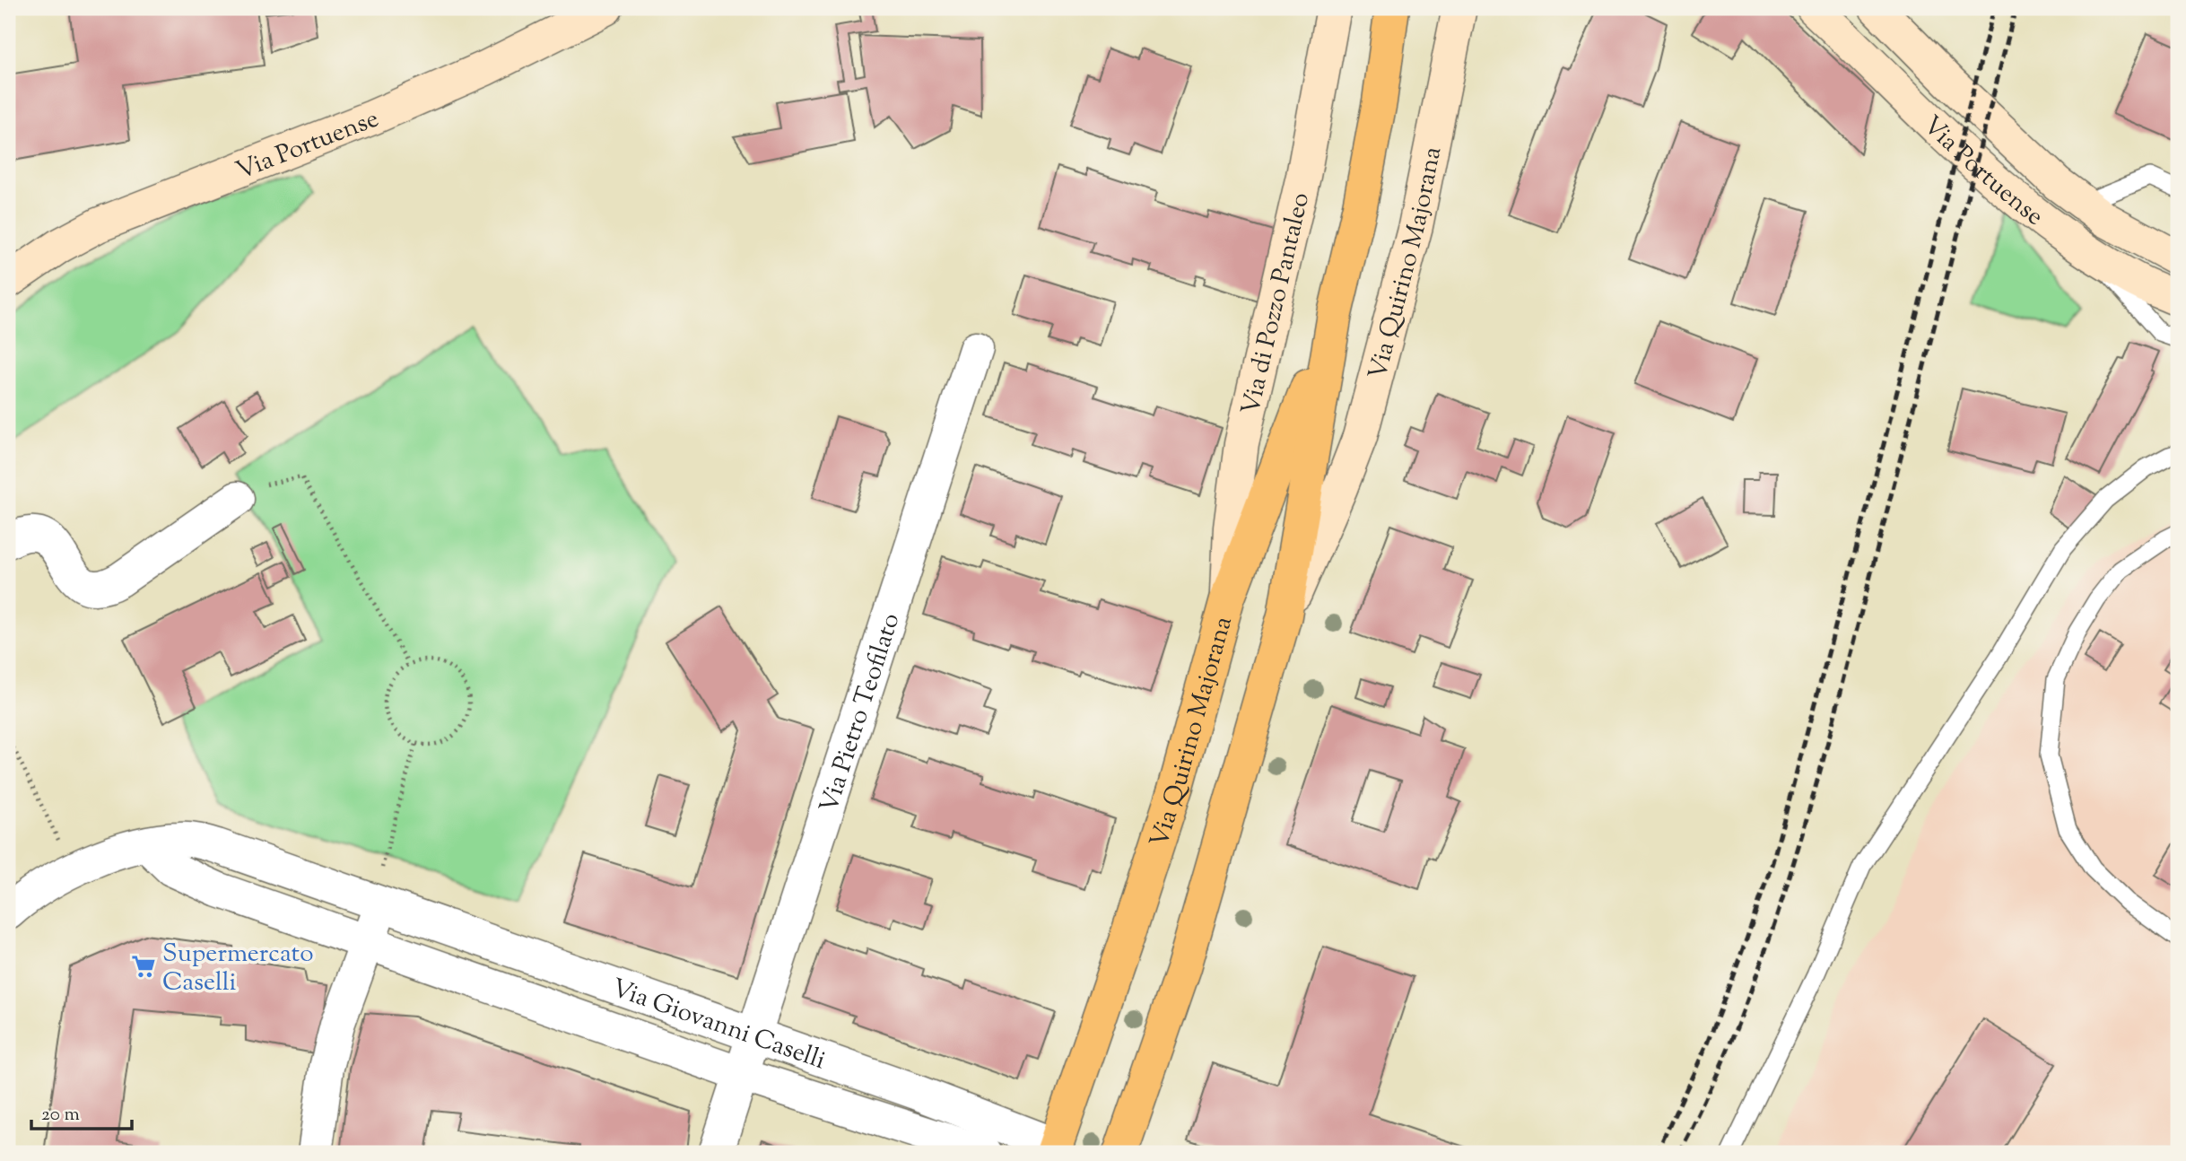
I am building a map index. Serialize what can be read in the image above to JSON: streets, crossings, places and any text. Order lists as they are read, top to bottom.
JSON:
{
  "streets": {
    "main road": ["Via Portuense", "Via Quirino Majorana", "Via di Pozzo Pantaleo"],
    "street": ["Via Pietro Teofilato", "Via Giovanni Caselli"]
  },
  "crossings": [
    ["Via Quirino Majorana", "Via di Pozzo Pantaleo"],
    ["Via Quirino Majorana", "Via Giovanni Caselli"],
    ["Via Pietro Teofilato", "Via Giovanni Caselli"]
  ],
  "places": {
    "supermarket": ["Supermercato Caselli"]
  },
  "scale_bar": "20 m"
}
